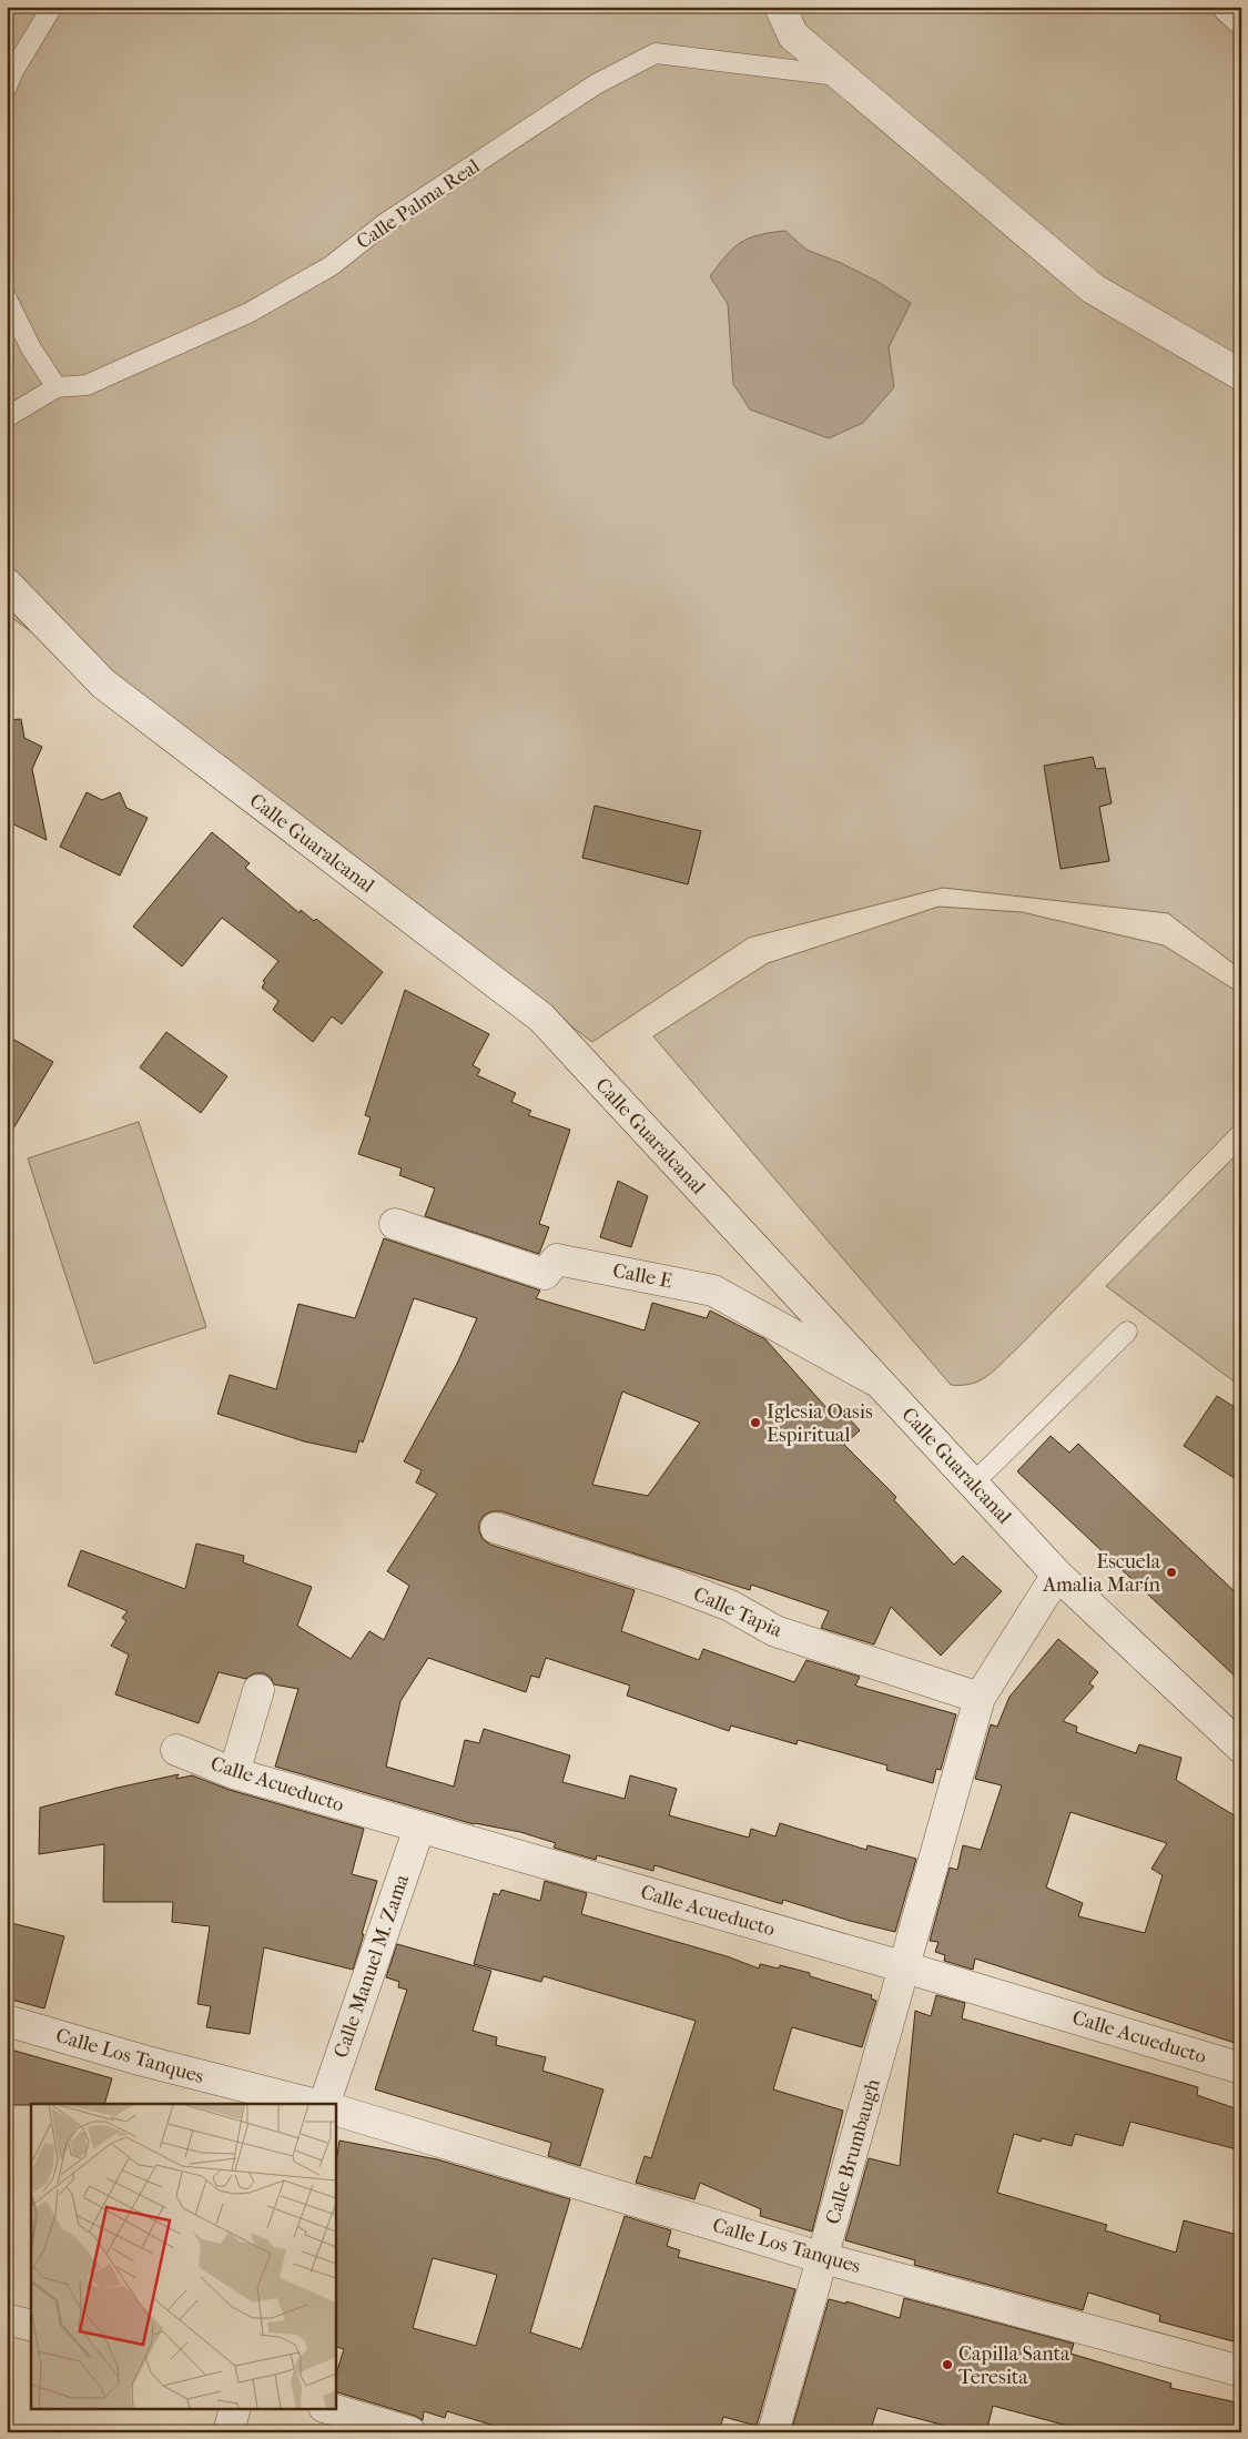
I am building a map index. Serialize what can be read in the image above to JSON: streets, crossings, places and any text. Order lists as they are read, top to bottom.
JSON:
{
  "streets": {
    "street": [
      "Calle Guaralcanal",
      "Calle E",
      "Calle Tapia",
      "Calle Acueducto",
      "Calle Manuel M. Zama",
      "Calle Los Tanques",
      "Calle Brumbaugh"
    ],
    "lane": ["Calle Palma Real"]
  },
  "crossings": [
    ["Calle Guaralcanal", "Calle E"],
    ["Calle Guaralcanal", "Calle Brumbaugh"],
    ["Calle Tapia", "Calle Brumbaugh"],
    ["Calle Acueducto", "Calle Manuel M. Zama"],
    ["Calle Acueducto", "Calle Brumbaugh"],
    ["Calle Los Tanques", "Calle Brumbaugh"]
  ],
  "places": ["Iglesia Oasis Espiritual", "Escuela Amalia Marín", "Capilla Santa Teresita"]
}
